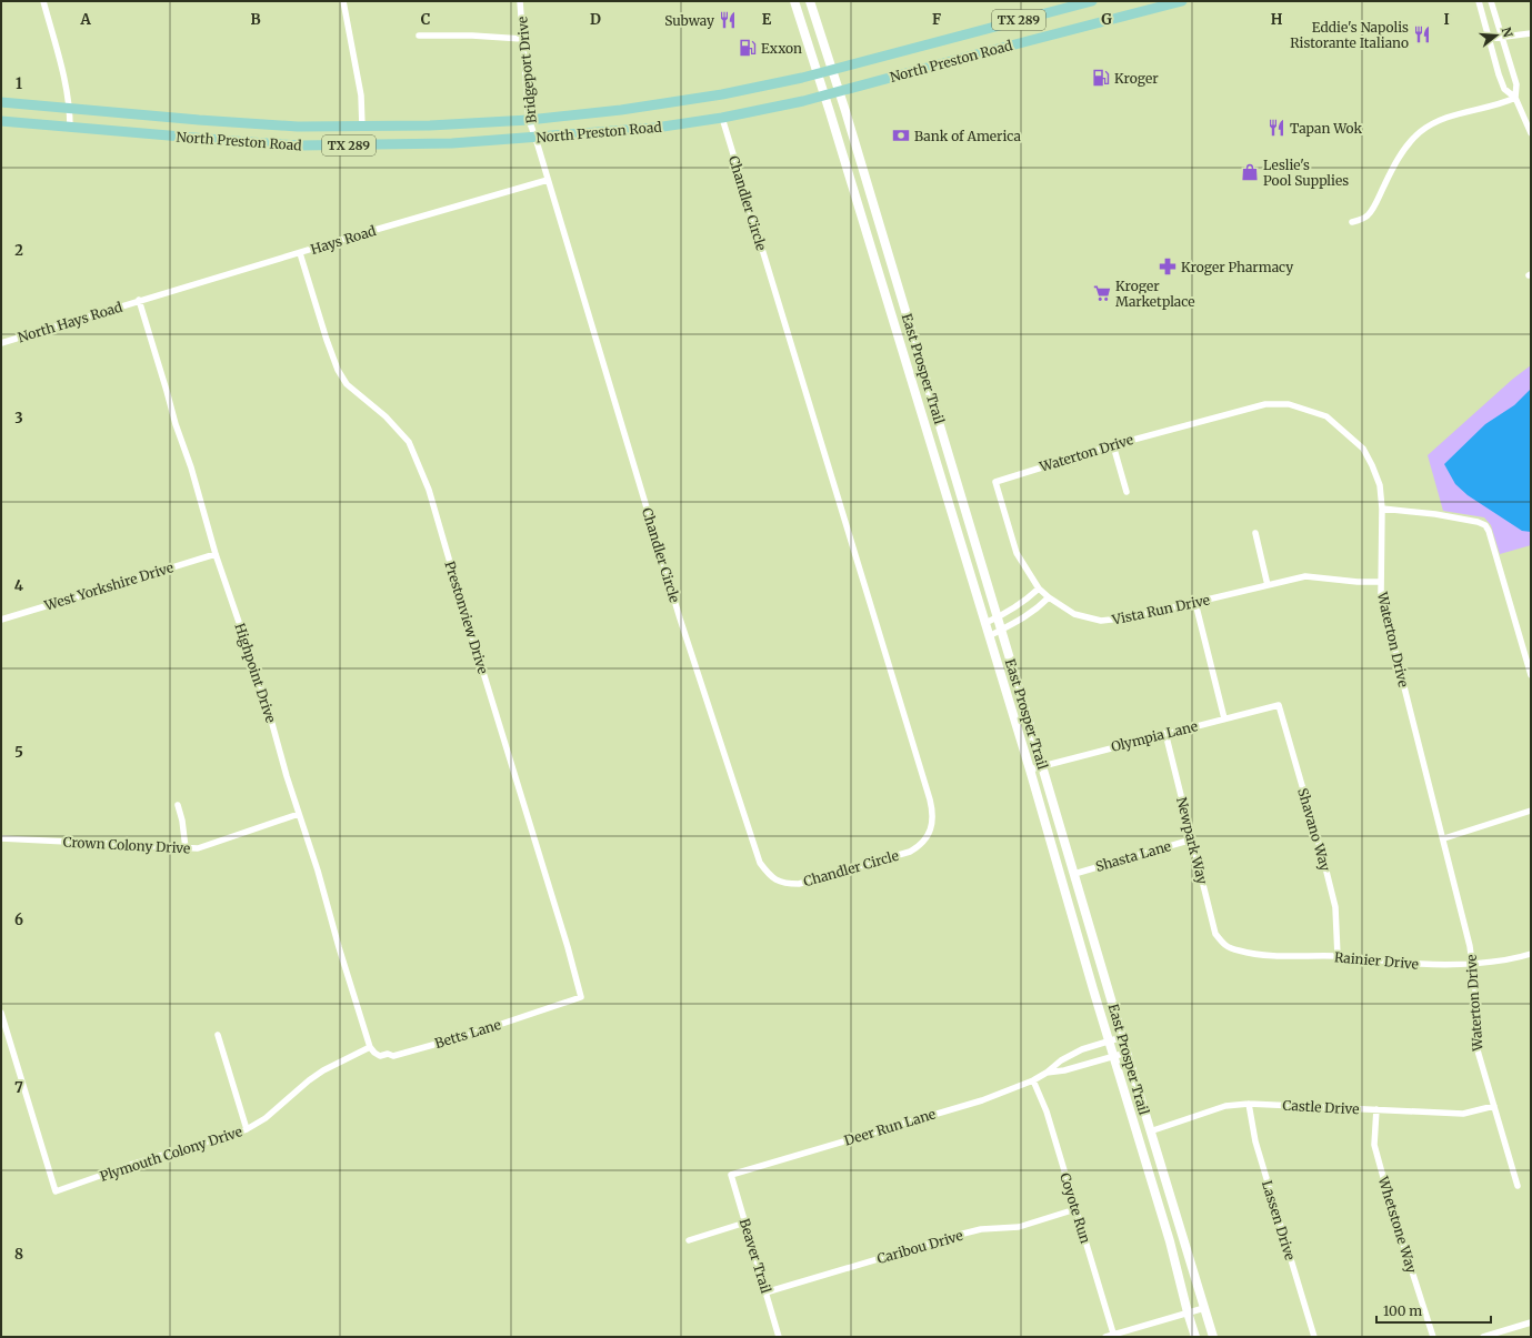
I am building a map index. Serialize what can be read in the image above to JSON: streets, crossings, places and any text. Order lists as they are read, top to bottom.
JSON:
{
  "streets": {
    "main road": ["TX 289", "North Preston Road", "East Prosper Trail"],
    "street": [
      "Bridgeport Drive",
      "Chandler Circle",
      "Hays Road",
      "North Hays Road",
      "Waterton Drive",
      "West Yorkshire Drive",
      "Vista Run Drive",
      "Prestonview Drive",
      "Highpoint Drive",
      "Olympia Lane",
      "Shavano Way",
      "Newpark Way",
      "Crown Colony Drive",
      "Shasta Lane",
      "Rainier Drive",
      "Betts Lane",
      "Castle Drive",
      "Deer Run Lane",
      "Plymouth Colony Drive",
      "Coyote Run",
      "Lassen Drive",
      "Whetstone Way",
      "Caribou Drive",
      "Beaver Trail"
    ]
  },
  "crossings": [
    ["North Preston Road", "Bridgeport Drive"],
    ["North Preston Road", "Chandler Circle"],
    ["North Preston Road", "East Prosper Trail"],
    ["Bridgeport Drive", "Chandler Circle"],
    ["Chandler Circle", "Hays Road"],
    ["Hays Road", "North Hays Road"],
    ["Hays Road", "Prestonview Drive"],
    ["Hays Road", "Highpoint Drive"],
    ["North Hays Road", "Highpoint Drive"],
    ["East Prosper Trail", "Olympia Lane"],
    ["East Prosper Trail", "Shasta Lane"],
    ["East Prosper Trail", "Castle Drive"],
    ["East Prosper Trail", "Deer Run Lane"],
    ["Waterton Drive", "Vista Run Drive"],
    ["Waterton Drive", "Rainier Drive"],
    ["Waterton Drive", "Castle Drive"],
    ["West Yorkshire Drive", "Highpoint Drive"],
    ["Prestonview Drive", "Betts Lane"],
    ["Highpoint Drive", "Crown Colony Drive"],
    ["Highpoint Drive", "Betts Lane"],
    ["Highpoint Drive", "Plymouth Colony Drive"],
    ["Olympia Lane", "Shavano Way"],
    ["Olympia Lane", "Newpark Way"],
    ["Shavano Way", "Rainier Drive"],
    ["Newpark Way", "Shasta Lane"],
    ["Newpark Way", "Rainier Drive"],
    ["Betts Lane", "Plymouth Colony Drive"],
    ["Castle Drive", "Lassen Drive"],
    ["Castle Drive", "Whetstone Way"],
    ["Deer Run Lane", "Coyote Run"],
    ["Deer Run Lane", "Beaver Trail"],
    ["Coyote Run", "Caribou Drive"],
    ["Caribou Drive", "Beaver Trail"]
  ],
  "places": {
    "restaurant": ["Subway", "Eddie's Napolis Ristorante Italiano", "Tapan Wok"],
    "fuel station": ["Exxon", "Kroger"],
    "bank": ["Bank of America"],
    "shop": ["Leslie's Pool Supplies"],
    "pharmacy": ["Kroger Pharmacy"],
    "supermarket": ["Kroger Marketplace"]
  },
  "scale_bar": "100 m",
  "north": "right",
  "grid": {
    "columns": [
      "A",
      "B",
      "C",
      "D",
      "E",
      "F",
      "G",
      "H",
      "I"
    ],
    "rows": [
      "1",
      "2",
      "3",
      "4",
      "5",
      "6",
      "7",
      "8"
    ]
  }
}
